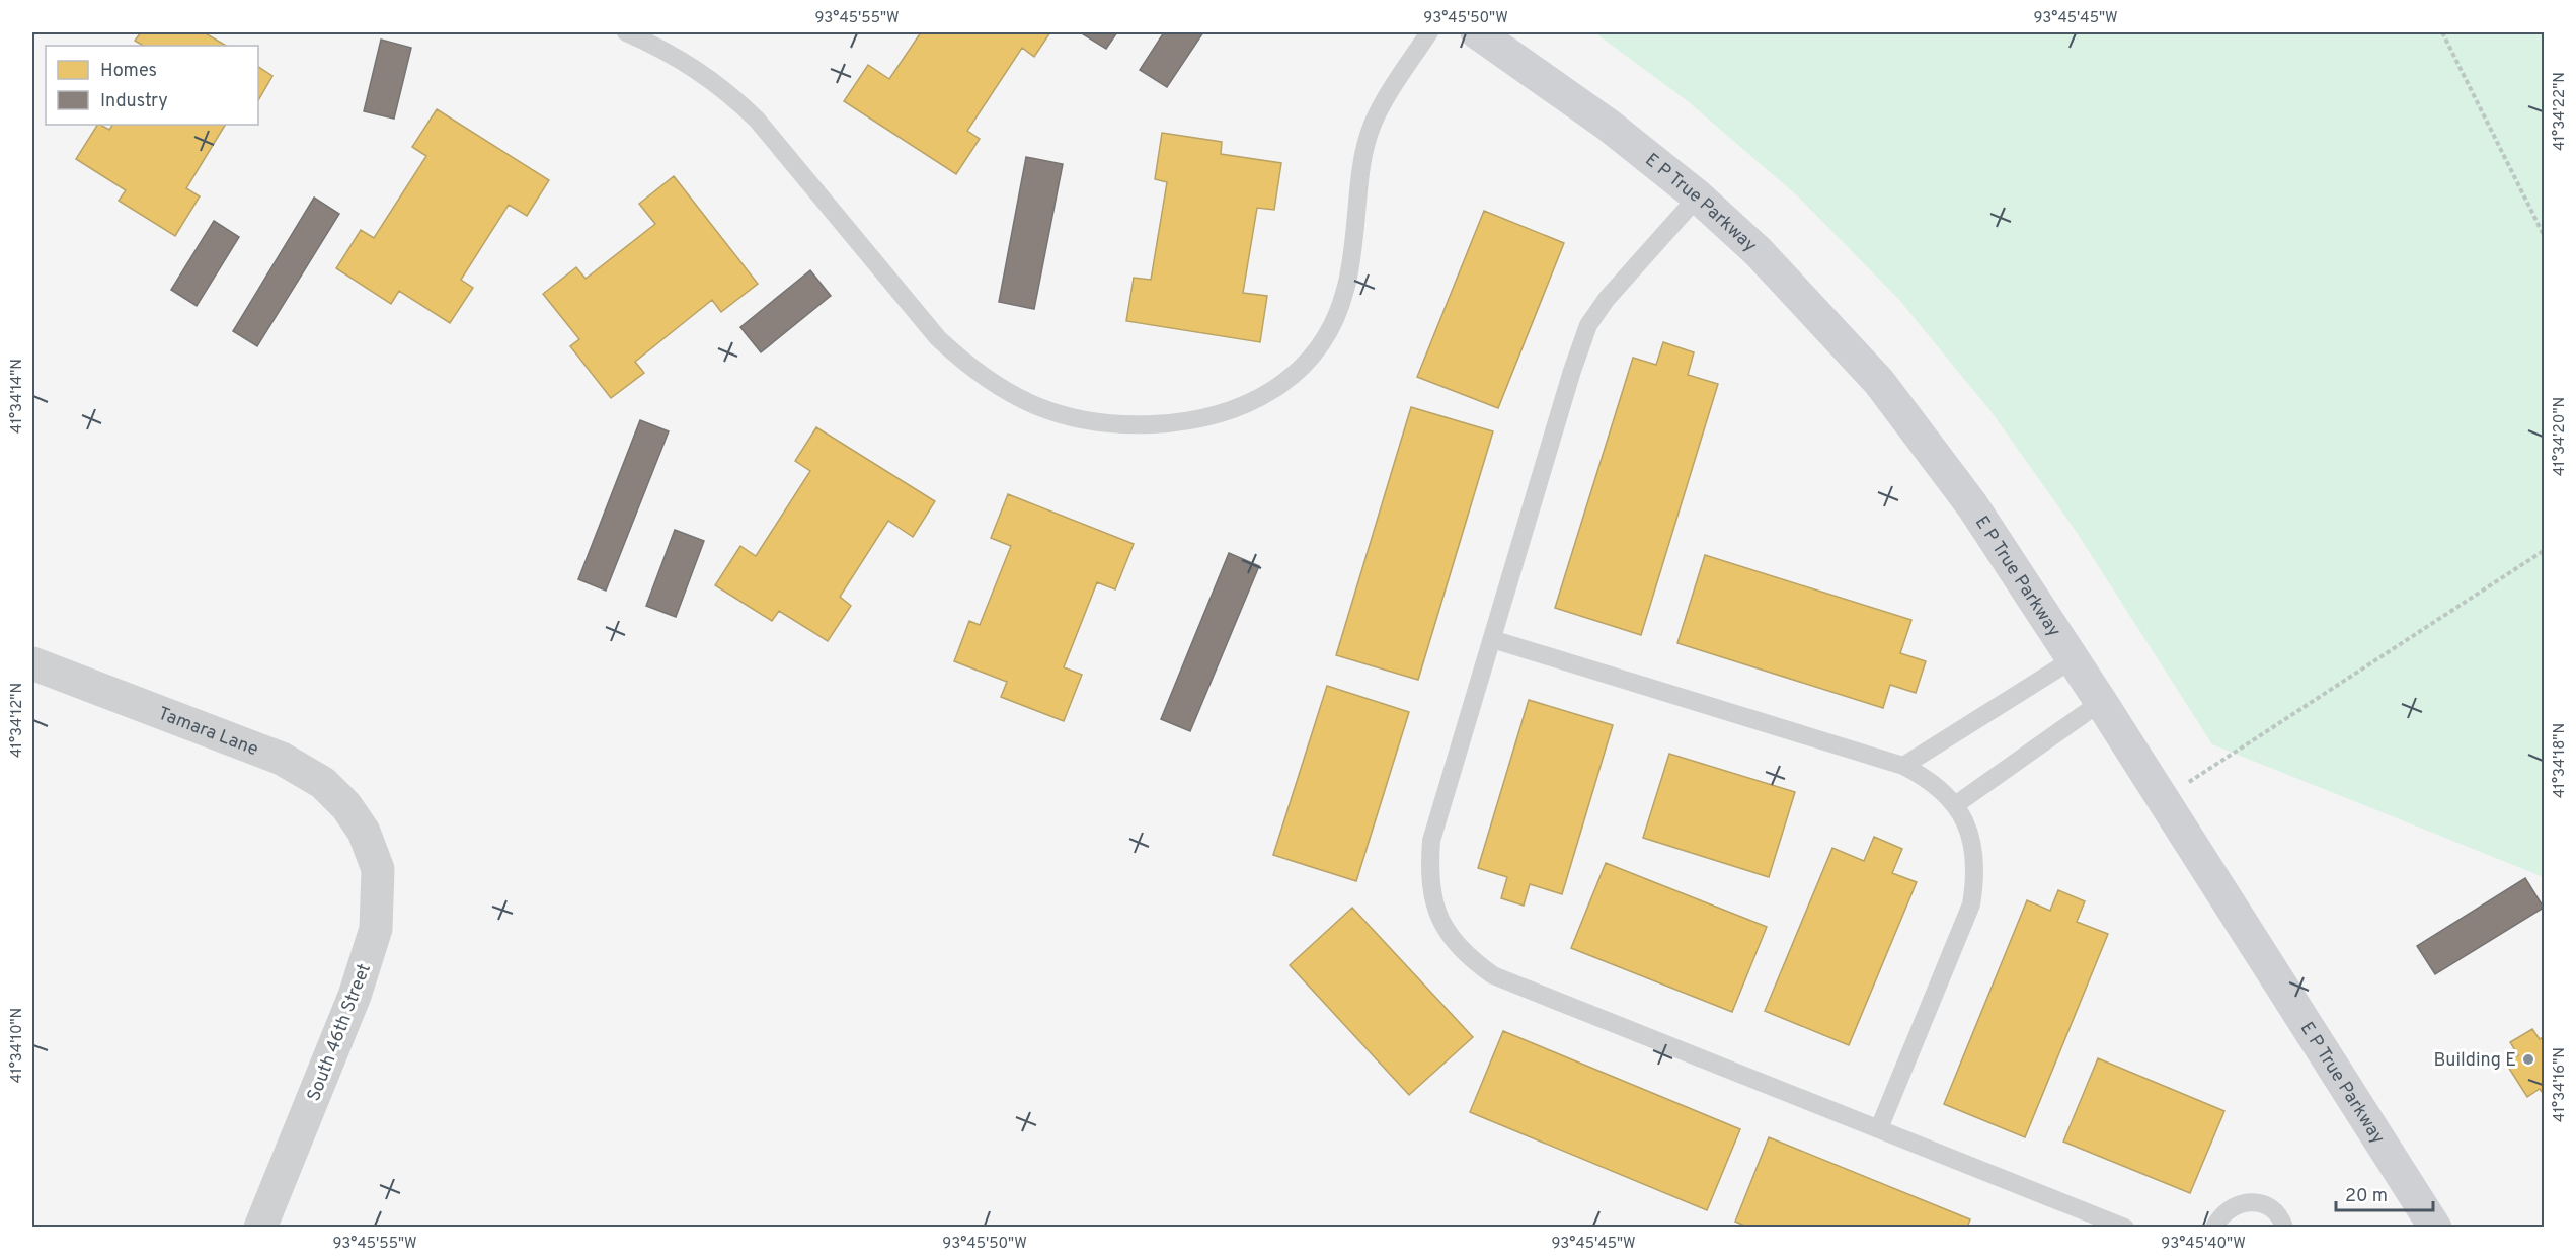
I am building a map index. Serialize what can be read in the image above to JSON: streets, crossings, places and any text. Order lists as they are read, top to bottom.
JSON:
{
  "streets": {
    "main road": ["E P True Parkway"],
    "street": ["Tamara Lane", "South 46th Street"]
  },
  "crossings": [
    ["Tamara Lane", "South 46th Street"]
  ],
  "places": ["Building E"],
  "legend": ["Homes", "Industry"],
  "scale_bar": "20 m",
  "coordinates": [
    "93°45'55\"W",
    "93°45'50\"W",
    "93°45'45\"W",
    "41°34'22\"N",
    "41°34'14\"N",
    "41°34'20\"N",
    "41°34'12\"N",
    "41°34'18\"N",
    "41°34'10\"N",
    "41°34'16\"N",
    "93°45'40\"W"
  ]
}
